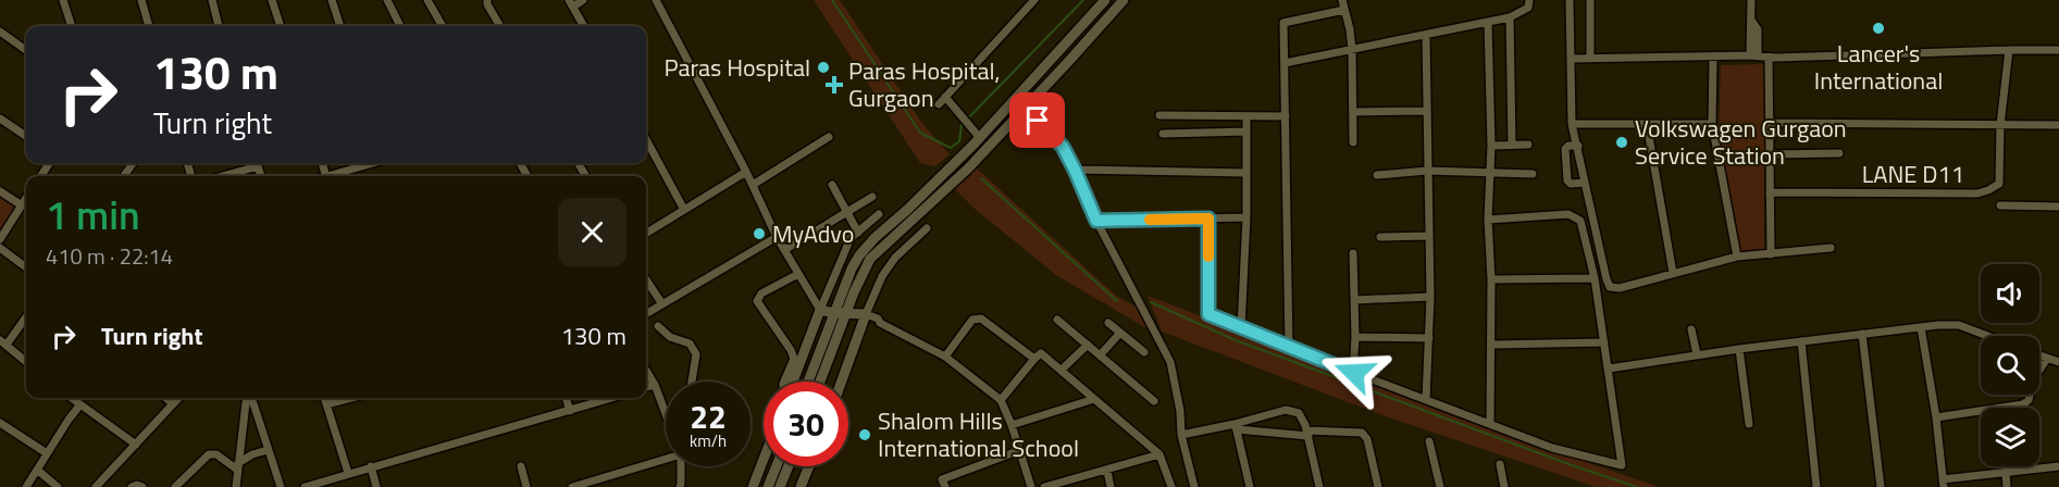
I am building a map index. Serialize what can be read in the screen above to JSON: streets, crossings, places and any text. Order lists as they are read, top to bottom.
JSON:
{
  "streets": {
    "street": ["LANE D11"]
  },
  "places": {
    "other": [
      "Lancer's International",
      "Paras Hospital",
      "Volkswagen Gurgaon Service Station",
      "MyAdvo",
      "Shalom Hills International School"
    ],
    "health": ["Paras Hospital, Gurgaon"]
  },
  "page": {
    "turn": ["130 m", "Turn right"],
    "heading": ["1 min", "410 m · 22:14"],
    "list": [
      {
        "name": "Turn right",
        "value": "130 m"
      }
    ],
    "speed": "22 km/h",
    "limit": "30"
  }
}
